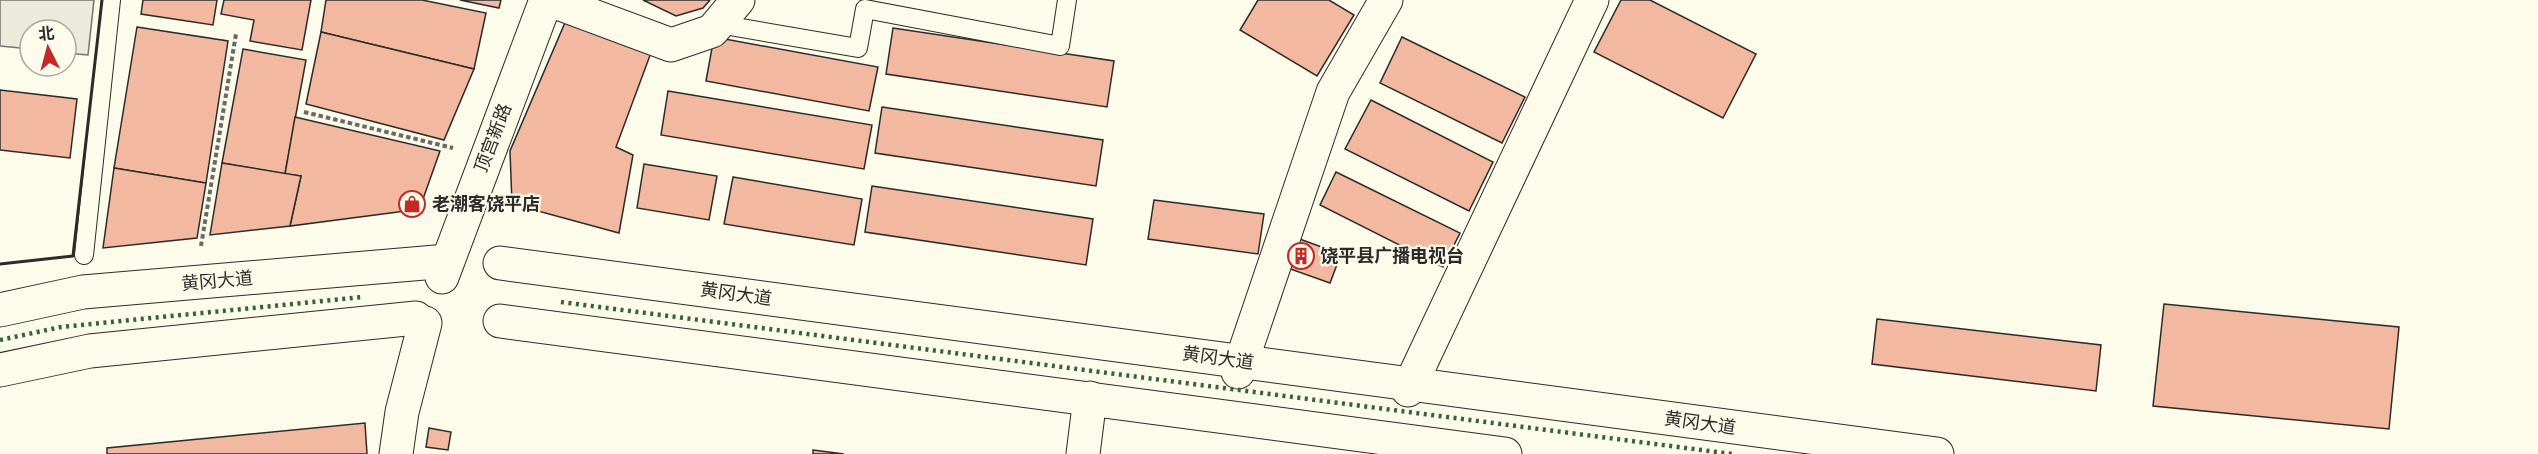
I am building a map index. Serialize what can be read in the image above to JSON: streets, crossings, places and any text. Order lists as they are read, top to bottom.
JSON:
{
  "streets": {
    "main road": ["顶宫新路", "黄冈大道"]
  },
  "crossings": [
    ["顶宫新路", "黄冈大道"]
  ],
  "places": {
    "shop": ["老潮客饶平店"],
    "building": ["饶平县广播电视台"]
  },
  "north": "top"
}
